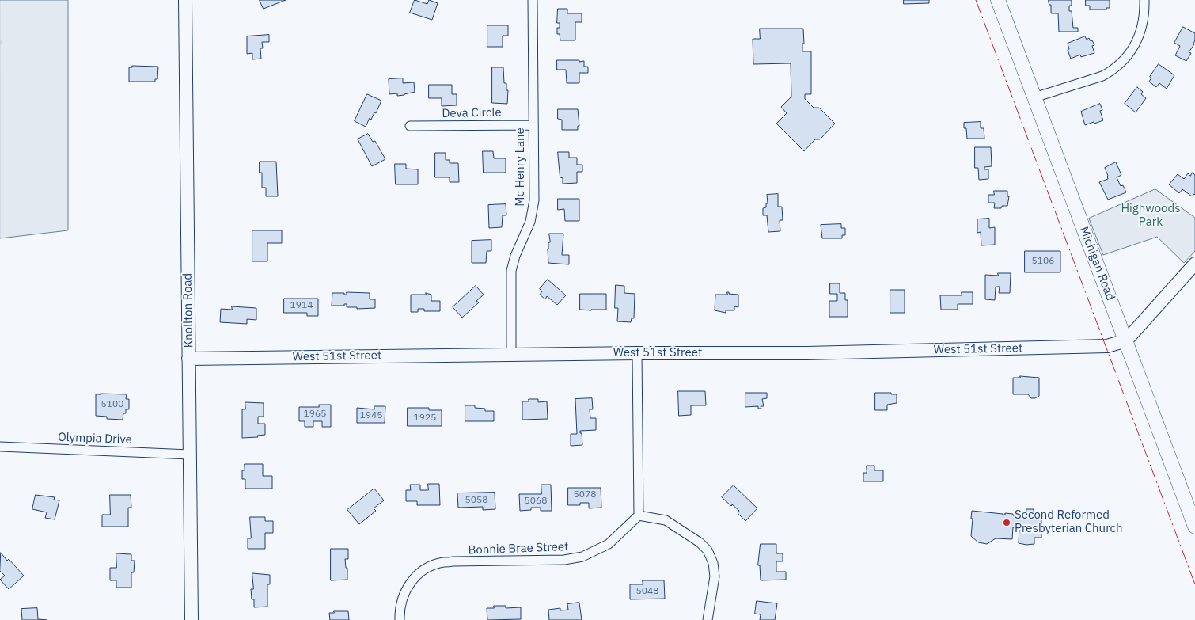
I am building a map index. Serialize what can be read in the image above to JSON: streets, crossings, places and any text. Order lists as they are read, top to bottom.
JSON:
{
  "streets": {
    "main road": ["Michigan Road"],
    "street": [
      "Deva Circle",
      "Mc Henry Lane",
      "Knollton Road",
      "West 51st Street",
      "Olympia Drive",
      "Bonnie Brae Street"
    ]
  },
  "crossings": [
    ["Deva Circle", "Mc Henry Lane"],
    ["Mc Henry Lane", "West 51st Street"],
    ["Michigan Road", "West 51st Street"],
    ["Knollton Road", "West 51st Street"],
    ["Knollton Road", "Olympia Drive"]
  ],
  "parks": ["Highwoods Park"],
  "places": ["Second Reformed Presbyterian Church"],
  "house_numbers": [
    "5106",
    "1914",
    "5100",
    "1965",
    "1945",
    "1925",
    "5078",
    "5058",
    "5068",
    "5048"
  ]
}
